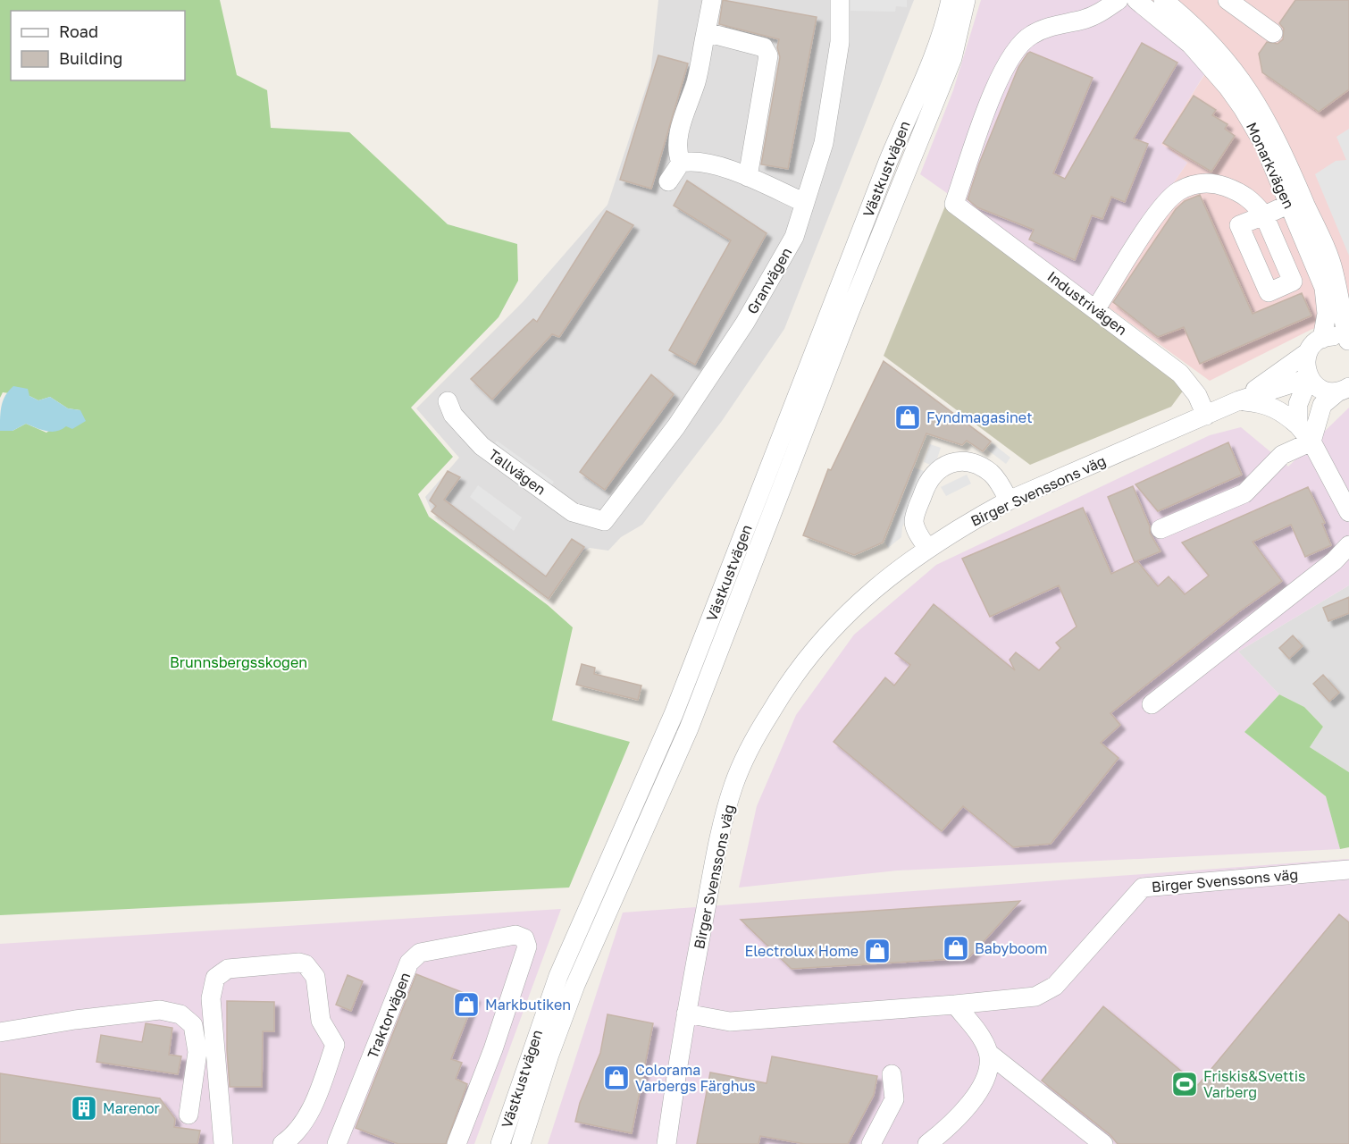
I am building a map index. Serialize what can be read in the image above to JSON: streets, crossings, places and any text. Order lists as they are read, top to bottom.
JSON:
{
  "streets": {
    "street": [
      "Monarkvägen",
      "Västkustvägen",
      "Granvägen",
      "Industrivägen",
      "Tallvägen",
      "Birger Svenssons väg",
      "Traktorvägen"
    ]
  },
  "crossings": [
    ["Monarkvägen", "Birger Svenssons väg"],
    ["Granvägen", "Tallvägen"],
    ["Industrivägen", "Birger Svenssons väg"]
  ],
  "parks": ["Brunnsbergsskogen"],
  "places": {
    "shop": [
      "Fyndmagasinet",
      "Babyboom",
      "Electrolux Home",
      "Markbutiken",
      "Colorama Varbergs Färghus"
    ],
    "sports": ["Friskis&Svettis Varberg"],
    "building": ["Marenor"]
  },
  "legend": ["Road", "Building"]
}
